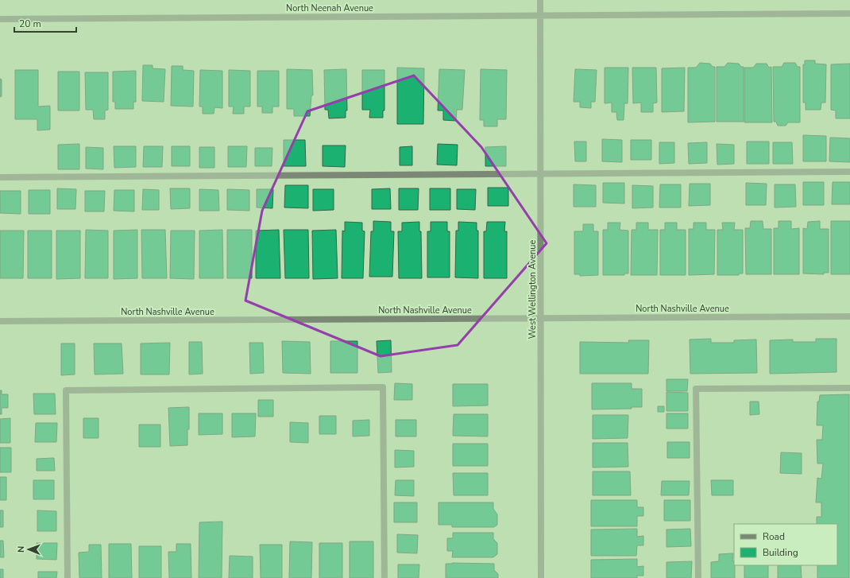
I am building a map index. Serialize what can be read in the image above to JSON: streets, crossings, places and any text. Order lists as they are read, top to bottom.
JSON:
{
  "streets": {
    "street": ["North Neenah Avenue", "West Wellington Avenue", "North Nashville Avenue"]
  },
  "crossings": [
    ["North Neenah Avenue", "West Wellington Avenue"],
    ["West Wellington Avenue", "North Nashville Avenue"]
  ],
  "legend": ["Road", "Building"],
  "scale_bar": "20 m",
  "north": "left"
}
